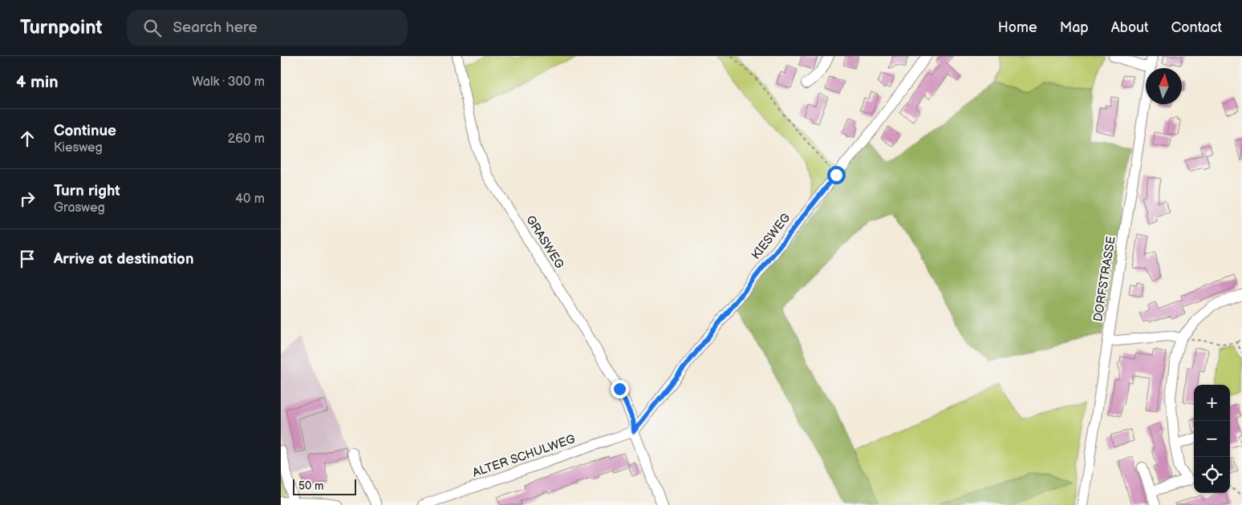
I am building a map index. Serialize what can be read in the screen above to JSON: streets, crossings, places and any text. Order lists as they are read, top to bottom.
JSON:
{
  "streets": {
    "street": [
      "KIESWEG",
      "GRASWEG",
      "DORFSTRASSE",
      "ALTER SCHULWEG"
    ]
  },
  "crossings": [
    ["KIESWEG", "GRASWEG"],
    ["KIESWEG", "ALTER SCHULWEG"],
    ["GRASWEG", "ALTER SCHULWEG"]
  ],
  "scale_bar": "50 m",
  "north": "top",
  "page": {
    "header": "Turnpoint",
    "search": "Search here",
    "nav": [
      "Home",
      "Map",
      "About",
      "Contact"
    ],
    "heading": ["4 min", "Walk · 300 m"],
    "list": [
      ["Continue", "Kiesweg", "260 m"],
      ["Turn right", "Grasweg", "40 m"],
      "Arrive at destination"
    ],
    "map_buttons": ["+", "−"],
    "scale": "50 m"
  }
}
